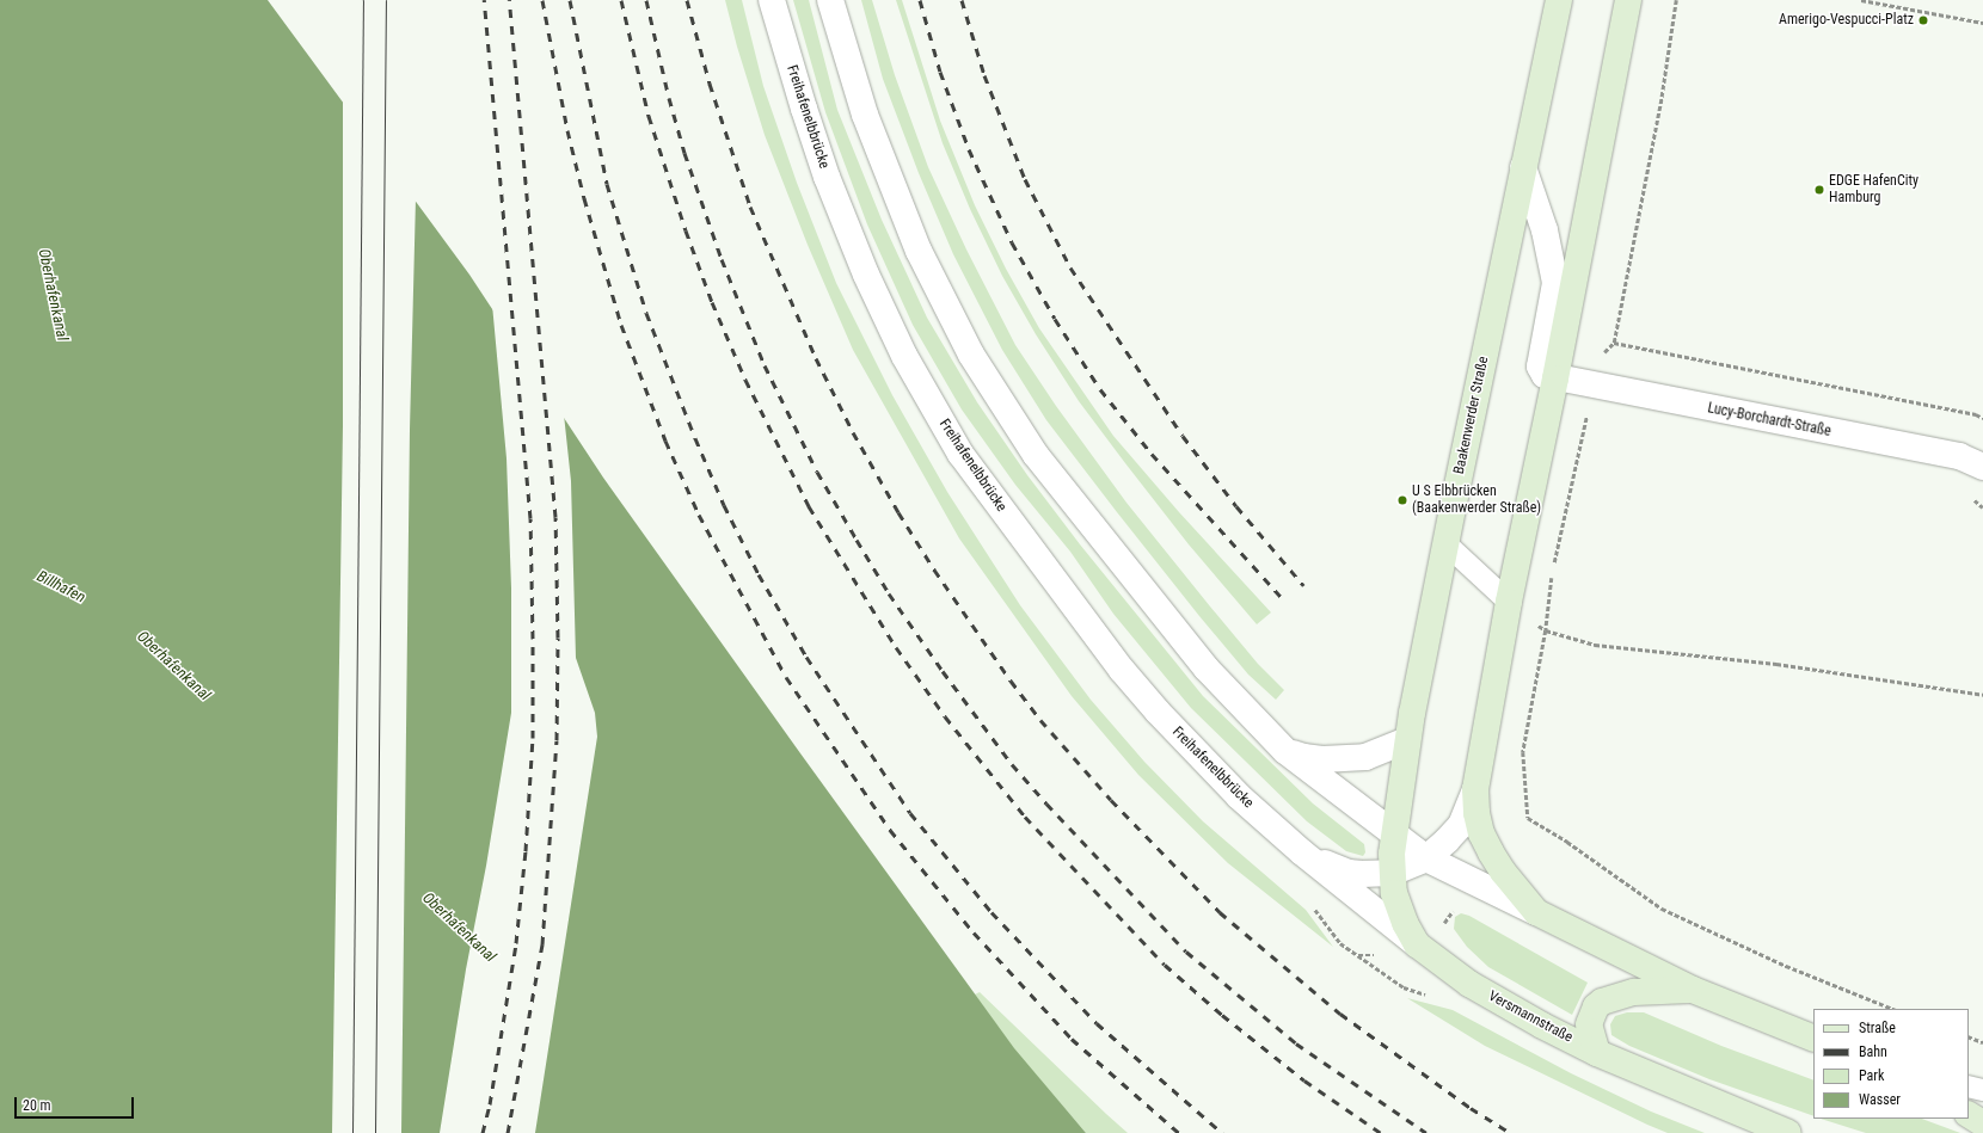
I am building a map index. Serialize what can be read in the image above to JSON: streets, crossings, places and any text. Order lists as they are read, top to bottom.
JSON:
{
  "streets": {
    "main road": ["Baakenwerder Straße", "Versmannstraße"],
    "street": ["Freihafenelbbrücke", "Lucy-Borchardt-Straße"]
  },
  "crossings": [
    ["Freihafenelbbrücke", "Versmannstraße"],
    ["Baakenwerder Straße", "Versmannstraße"]
  ],
  "water": ["Oberhafenkanal", "Billhafen"],
  "places": ["Amerigo-Vespucci-Platz", "EDGE HafenCity Hamburg", "U S Elbbrücken (Baakenwerder Straße)"],
  "legend": [
    "Straße",
    "Bahn",
    "Park",
    "Wasser"
  ],
  "scale_bar": "20 m"
}
